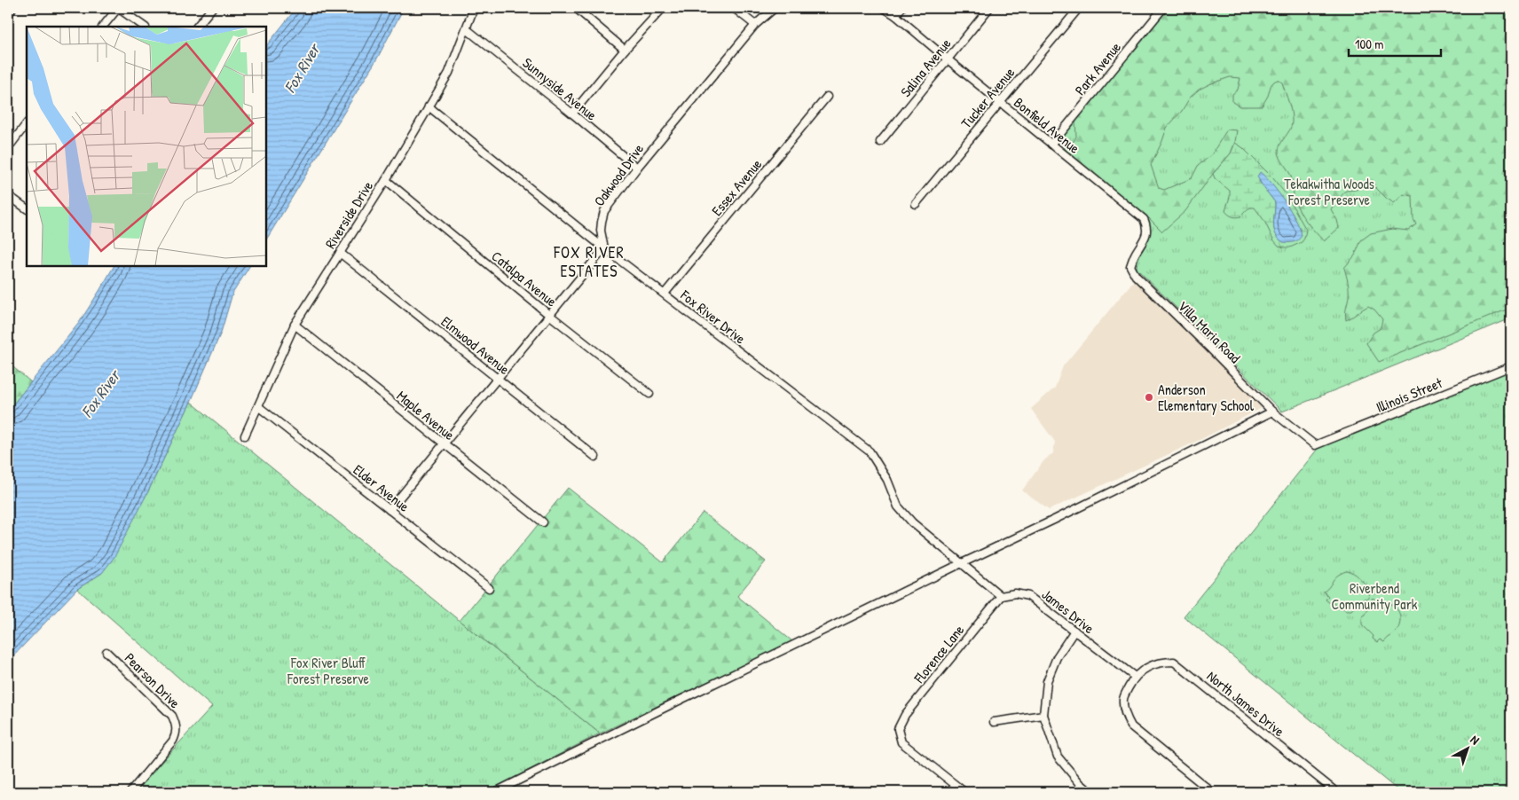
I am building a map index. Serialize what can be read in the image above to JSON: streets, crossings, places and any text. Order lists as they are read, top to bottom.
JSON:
{
  "streets": {
    "street": [
      "Salina Avenue",
      "Park Avenue",
      "Sunnyside Avenue",
      "Tucker Avenue",
      "Bonfield Avenue",
      "Oakwood Drive",
      "Essex Avenue",
      "Riverside Drive",
      "Catalpa Avenue",
      "Fox River Drive",
      "Villa Maria Road",
      "Elmwood Avenue",
      "Illinois Street",
      "Maple Avenue",
      "Elder Avenue",
      "James Drive",
      "Florence Lane",
      "Pearson Drive",
      "North James Drive"
    ]
  },
  "crossings": [
    ["Salina Avenue", "Bonfield Avenue"],
    ["Park Avenue", "Bonfield Avenue"],
    ["Sunnyside Avenue", "Oakwood Drive"],
    ["Sunnyside Avenue", "Riverside Drive"],
    ["Tucker Avenue", "Bonfield Avenue"],
    ["Bonfield Avenue", "Villa Maria Road"],
    ["Oakwood Drive", "Fox River Drive"],
    ["Essex Avenue", "Fox River Drive"],
    ["Riverside Drive", "Catalpa Avenue"],
    ["Riverside Drive", "Fox River Drive"],
    ["Riverside Drive", "Elmwood Avenue"],
    ["Riverside Drive", "Maple Avenue"],
    ["Riverside Drive", "Elder Avenue"],
    ["Villa Maria Road", "Illinois Street"],
    ["James Drive", "Florence Lane"],
    ["James Drive", "North James Drive"]
  ],
  "districts": ["FOX RIVER ESTATES"],
  "water": ["Fox River"],
  "parks": ["Tekakwitha Woods Forest Preserve", "Riverbend Community Park", "Fox River Bluff Forest Preserve"],
  "places": ["Anderson Elementary School"],
  "scale_bar": "100 m",
  "north": "top right"
}
